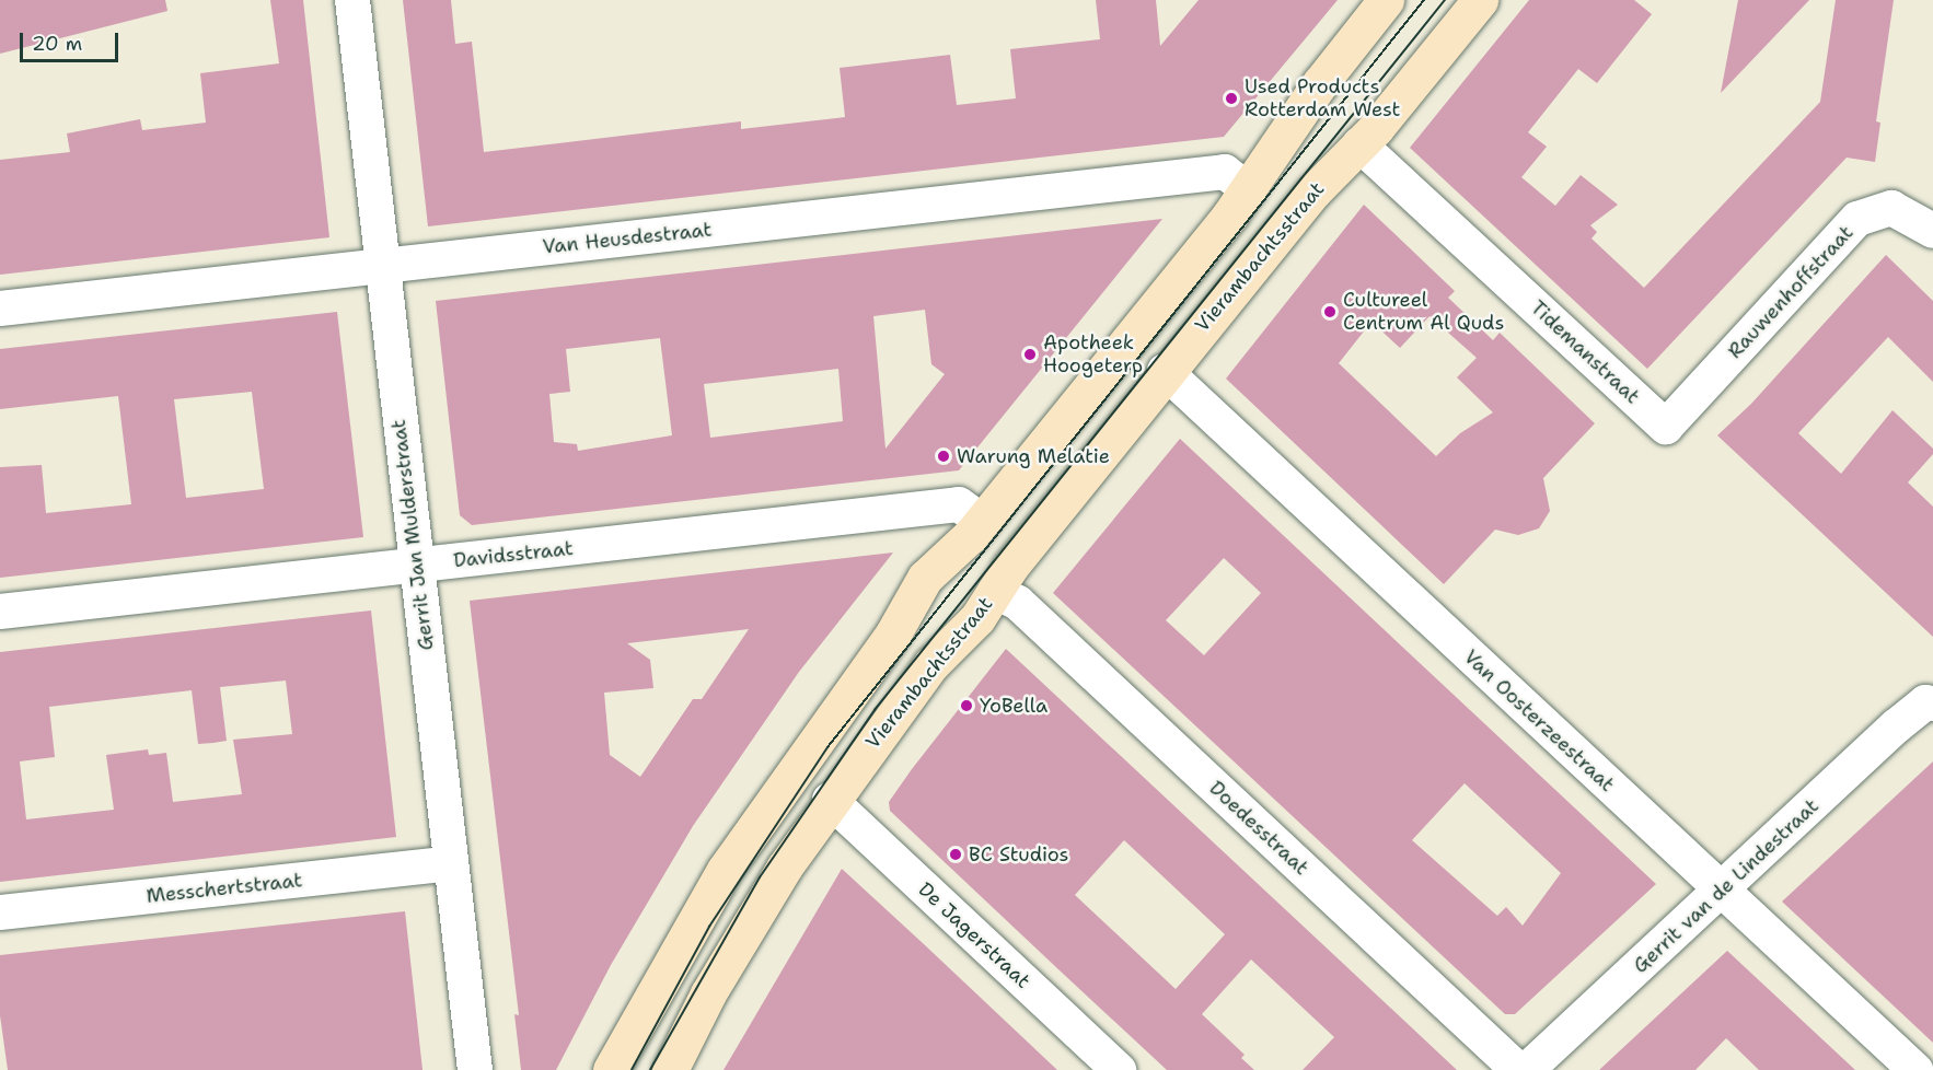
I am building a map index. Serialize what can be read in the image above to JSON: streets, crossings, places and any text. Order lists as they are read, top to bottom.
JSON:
{
  "streets": {
    "street": [
      "Van Heusdestraat",
      "Vierambachtsstraat",
      "Rauwenhoffstraat",
      "Tidemanstraat",
      "Gerrit Jan Mulderstraat",
      "Davidsstraat",
      "Van Oosterzeestraat",
      "Doedesstraat",
      "Gerrit van de Lindestraat",
      "Messchertstraat",
      "De Jagerstraat"
    ]
  },
  "crossings": [
    ["Van Heusdestraat", "Gerrit Jan Mulderstraat"],
    ["Vierambachtsstraat", "Tidemanstraat"],
    ["Vierambachtsstraat", "Van Oosterzeestraat"],
    ["Vierambachtsstraat", "Doedesstraat"],
    ["Vierambachtsstraat", "De Jagerstraat"],
    ["Rauwenhoffstraat", "Tidemanstraat"],
    ["Gerrit Jan Mulderstraat", "Davidsstraat"],
    ["Gerrit Jan Mulderstraat", "Messchertstraat"],
    ["Van Oosterzeestraat", "Gerrit van de Lindestraat"]
  ],
  "places": [
    "Used Products Rotterdam West",
    "Cultureel Centrum Al Quds",
    "Apotheek Hoogeterp",
    "Warung Melatie",
    "YoBella",
    "BC Studios"
  ],
  "scale_bar": "20 m"
}
